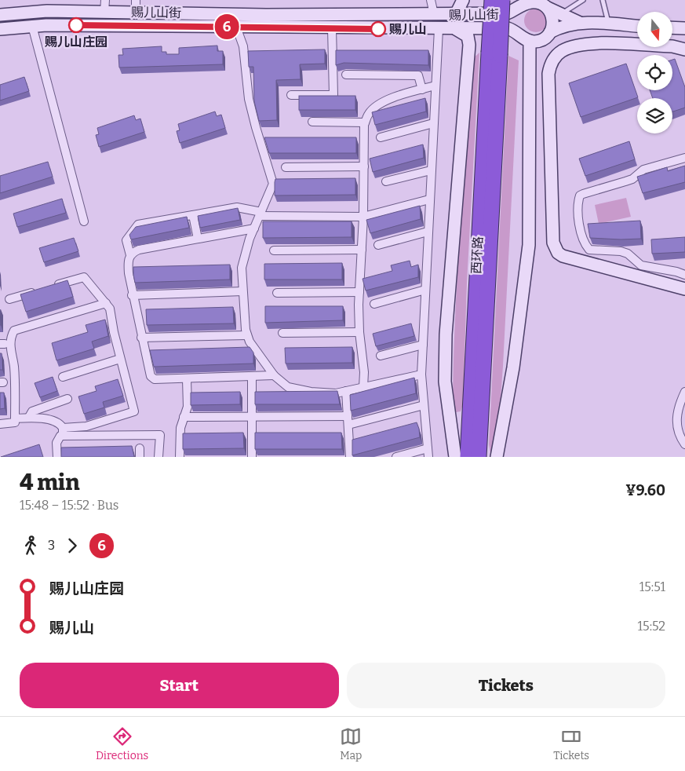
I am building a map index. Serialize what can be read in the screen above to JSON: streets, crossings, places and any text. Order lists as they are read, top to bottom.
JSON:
{
  "streets": {
    "highway": ["西环路"],
    "main road": ["赐儿山街"]
  },
  "places": ["赐儿山庄园", "赐儿山"],
  "lines": ["bus line 6"],
  "north": "bottom",
  "page": {
    "on_map": "6",
    "heading": ["4 min", "15:48 – 15:52 · Bus", "¥9.60"],
    "legs": ["3", "6"],
    "list": [
      {
        "name": "赐儿山庄园",
        "value": "15:51"
      },
      {
        "name": "赐儿山",
        "value": "15:52"
      }
    ],
    "buttons": ["Start", "Tickets"],
    "tabs": ["Directions", "Map", "Tickets"]
  }
}
